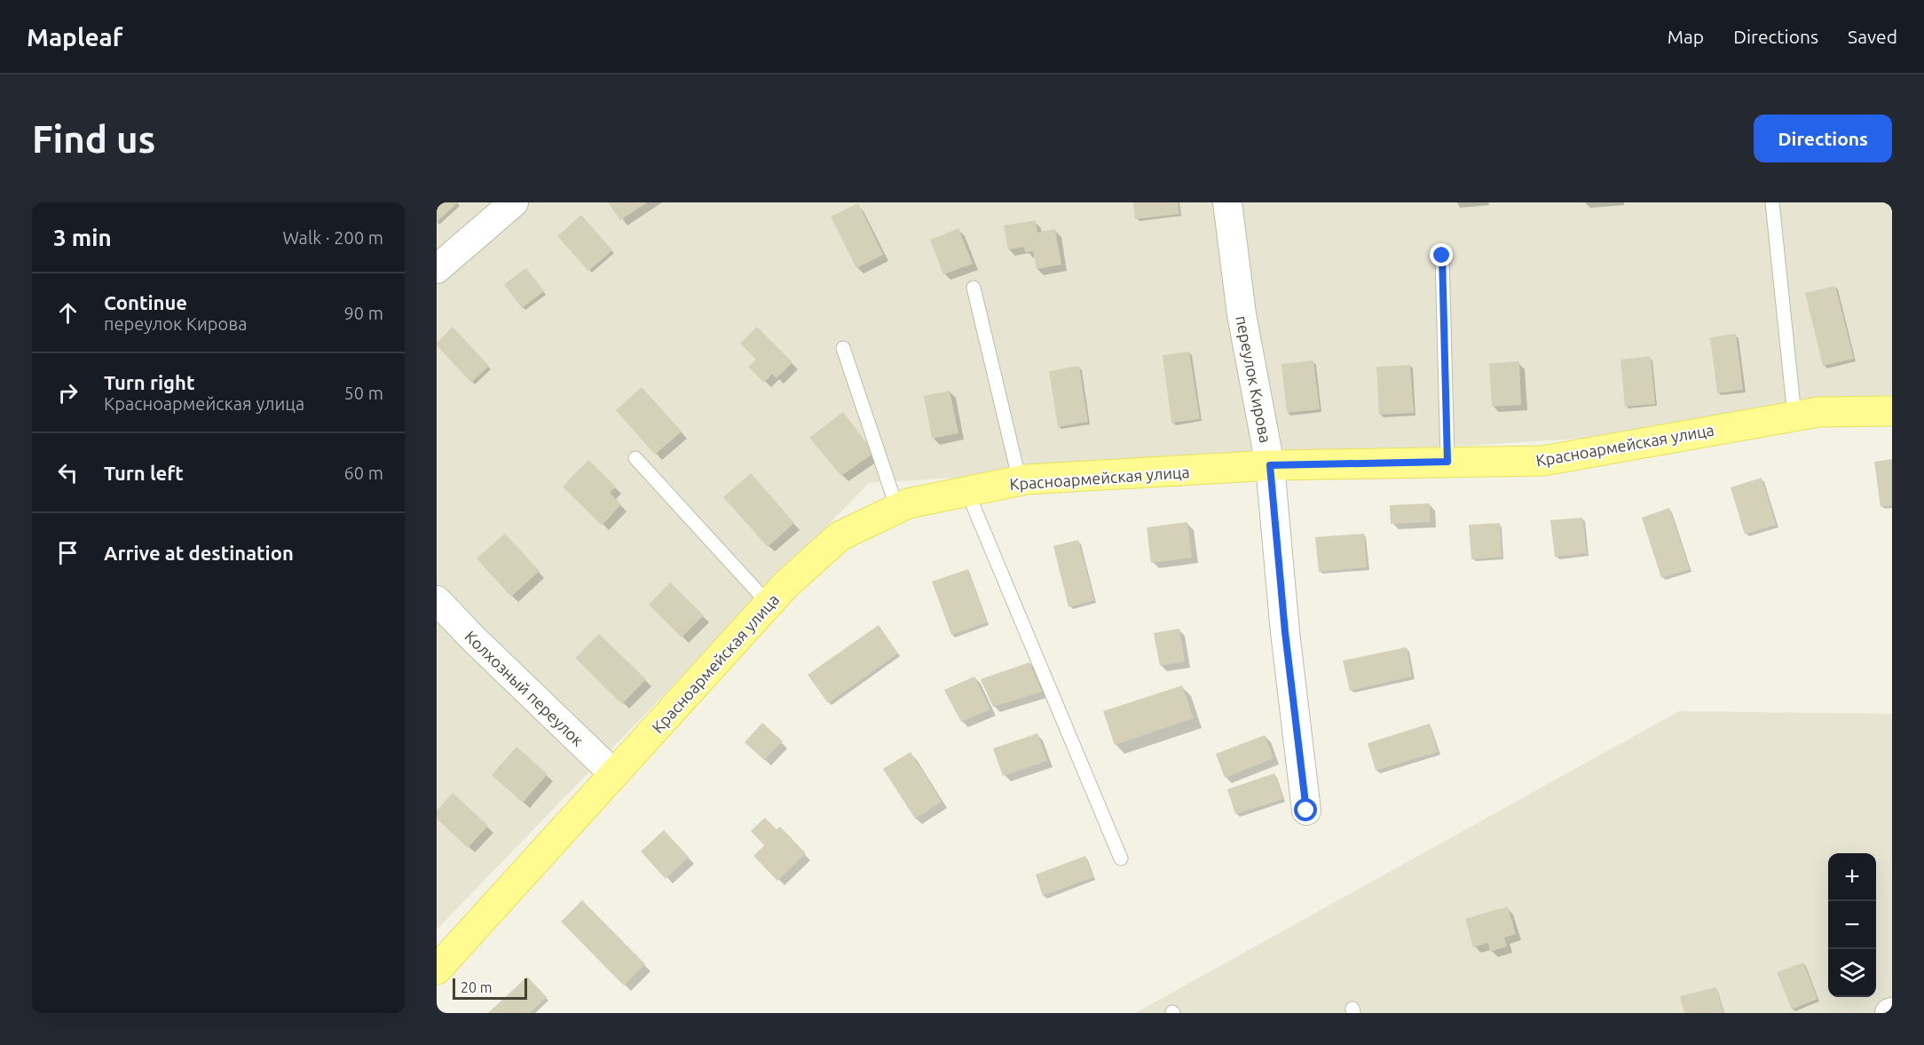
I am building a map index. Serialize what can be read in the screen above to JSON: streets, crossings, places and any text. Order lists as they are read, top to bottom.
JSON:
{
  "streets": {
    "main road": ["Красноармейская улица"],
    "street": ["переулок Кирова", "Колхозный переулок"]
  },
  "crossings": [
    ["переулок Кирова", "Красноармейская улица"],
    ["Красноармейская улица", "Колхозный переулок"]
  ],
  "scale_bar": "20 m",
  "page": {
    "header": "Mapleaf",
    "nav": ["Map", "Directions", "Saved"],
    "buttons": "Directions",
    "title": "Find us",
    "heading": ["3 min", "Walk · 200 m"],
    "list": [
      ["Continue", "переулок Кирова", "90 m"],
      ["Turn right", "Красноармейская улица", "50 m"],
      ["Turn left", "60 m"],
      "Arrive at destination"
    ],
    "map_buttons": ["+", "−"],
    "scale": "20 m"
  }
}
